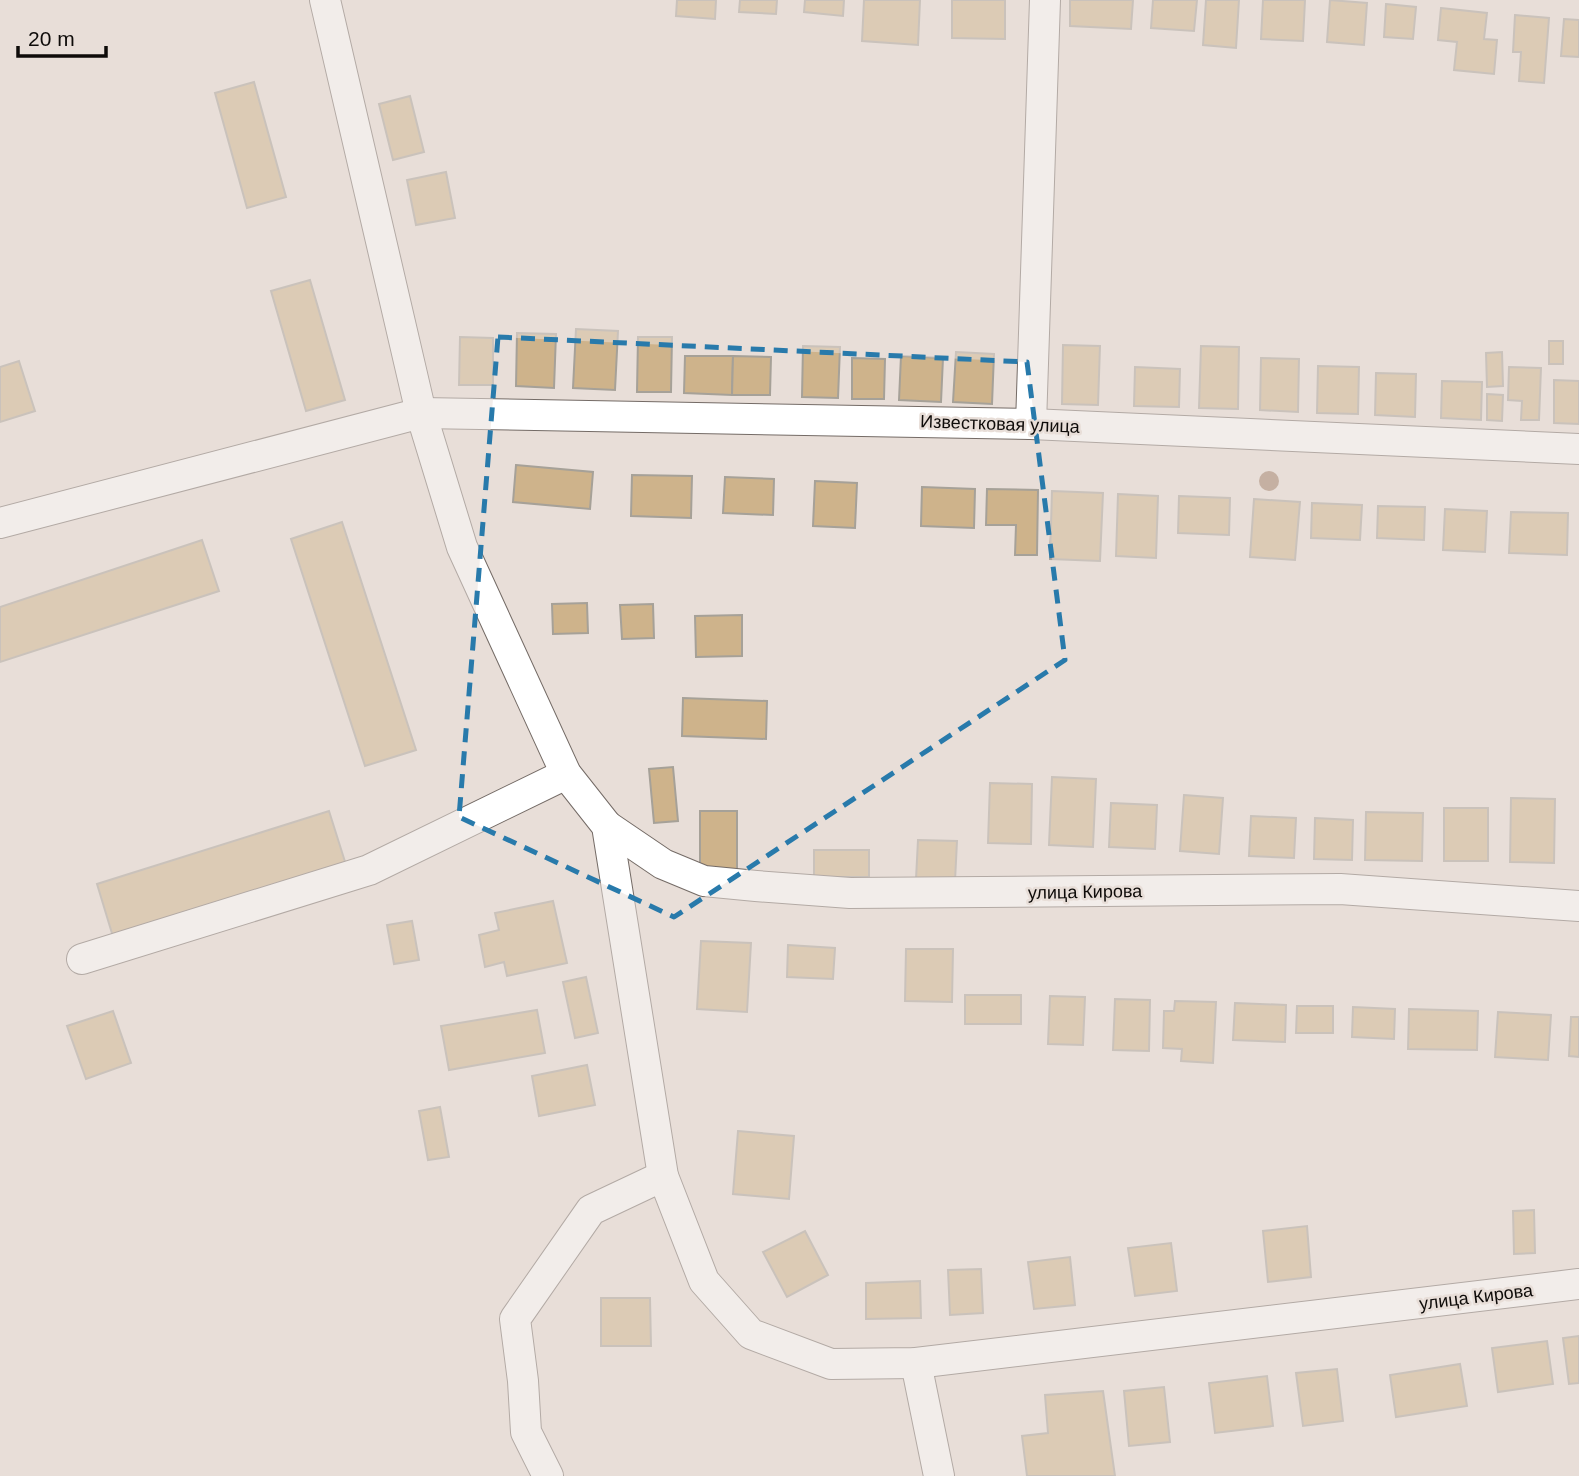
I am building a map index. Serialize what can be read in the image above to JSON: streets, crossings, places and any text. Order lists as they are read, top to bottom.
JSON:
{
  "streets": {
    "street": ["Известковая улица", "улица Кирова"]
  },
  "scale_bar": "20 m"
}
